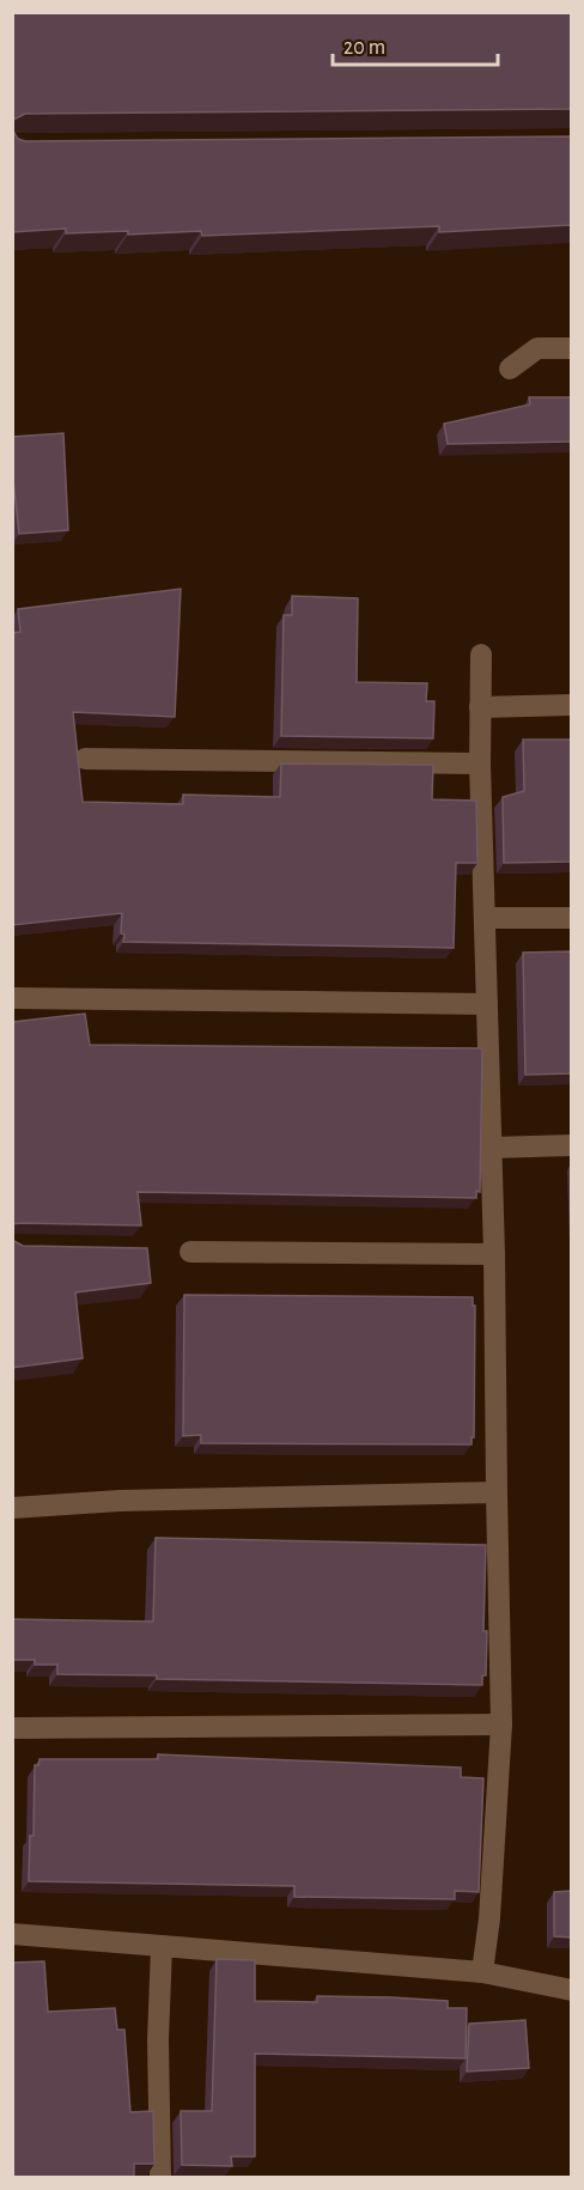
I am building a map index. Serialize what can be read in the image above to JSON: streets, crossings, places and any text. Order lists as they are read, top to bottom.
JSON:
{
  "scale_bar": "20 m"
}
